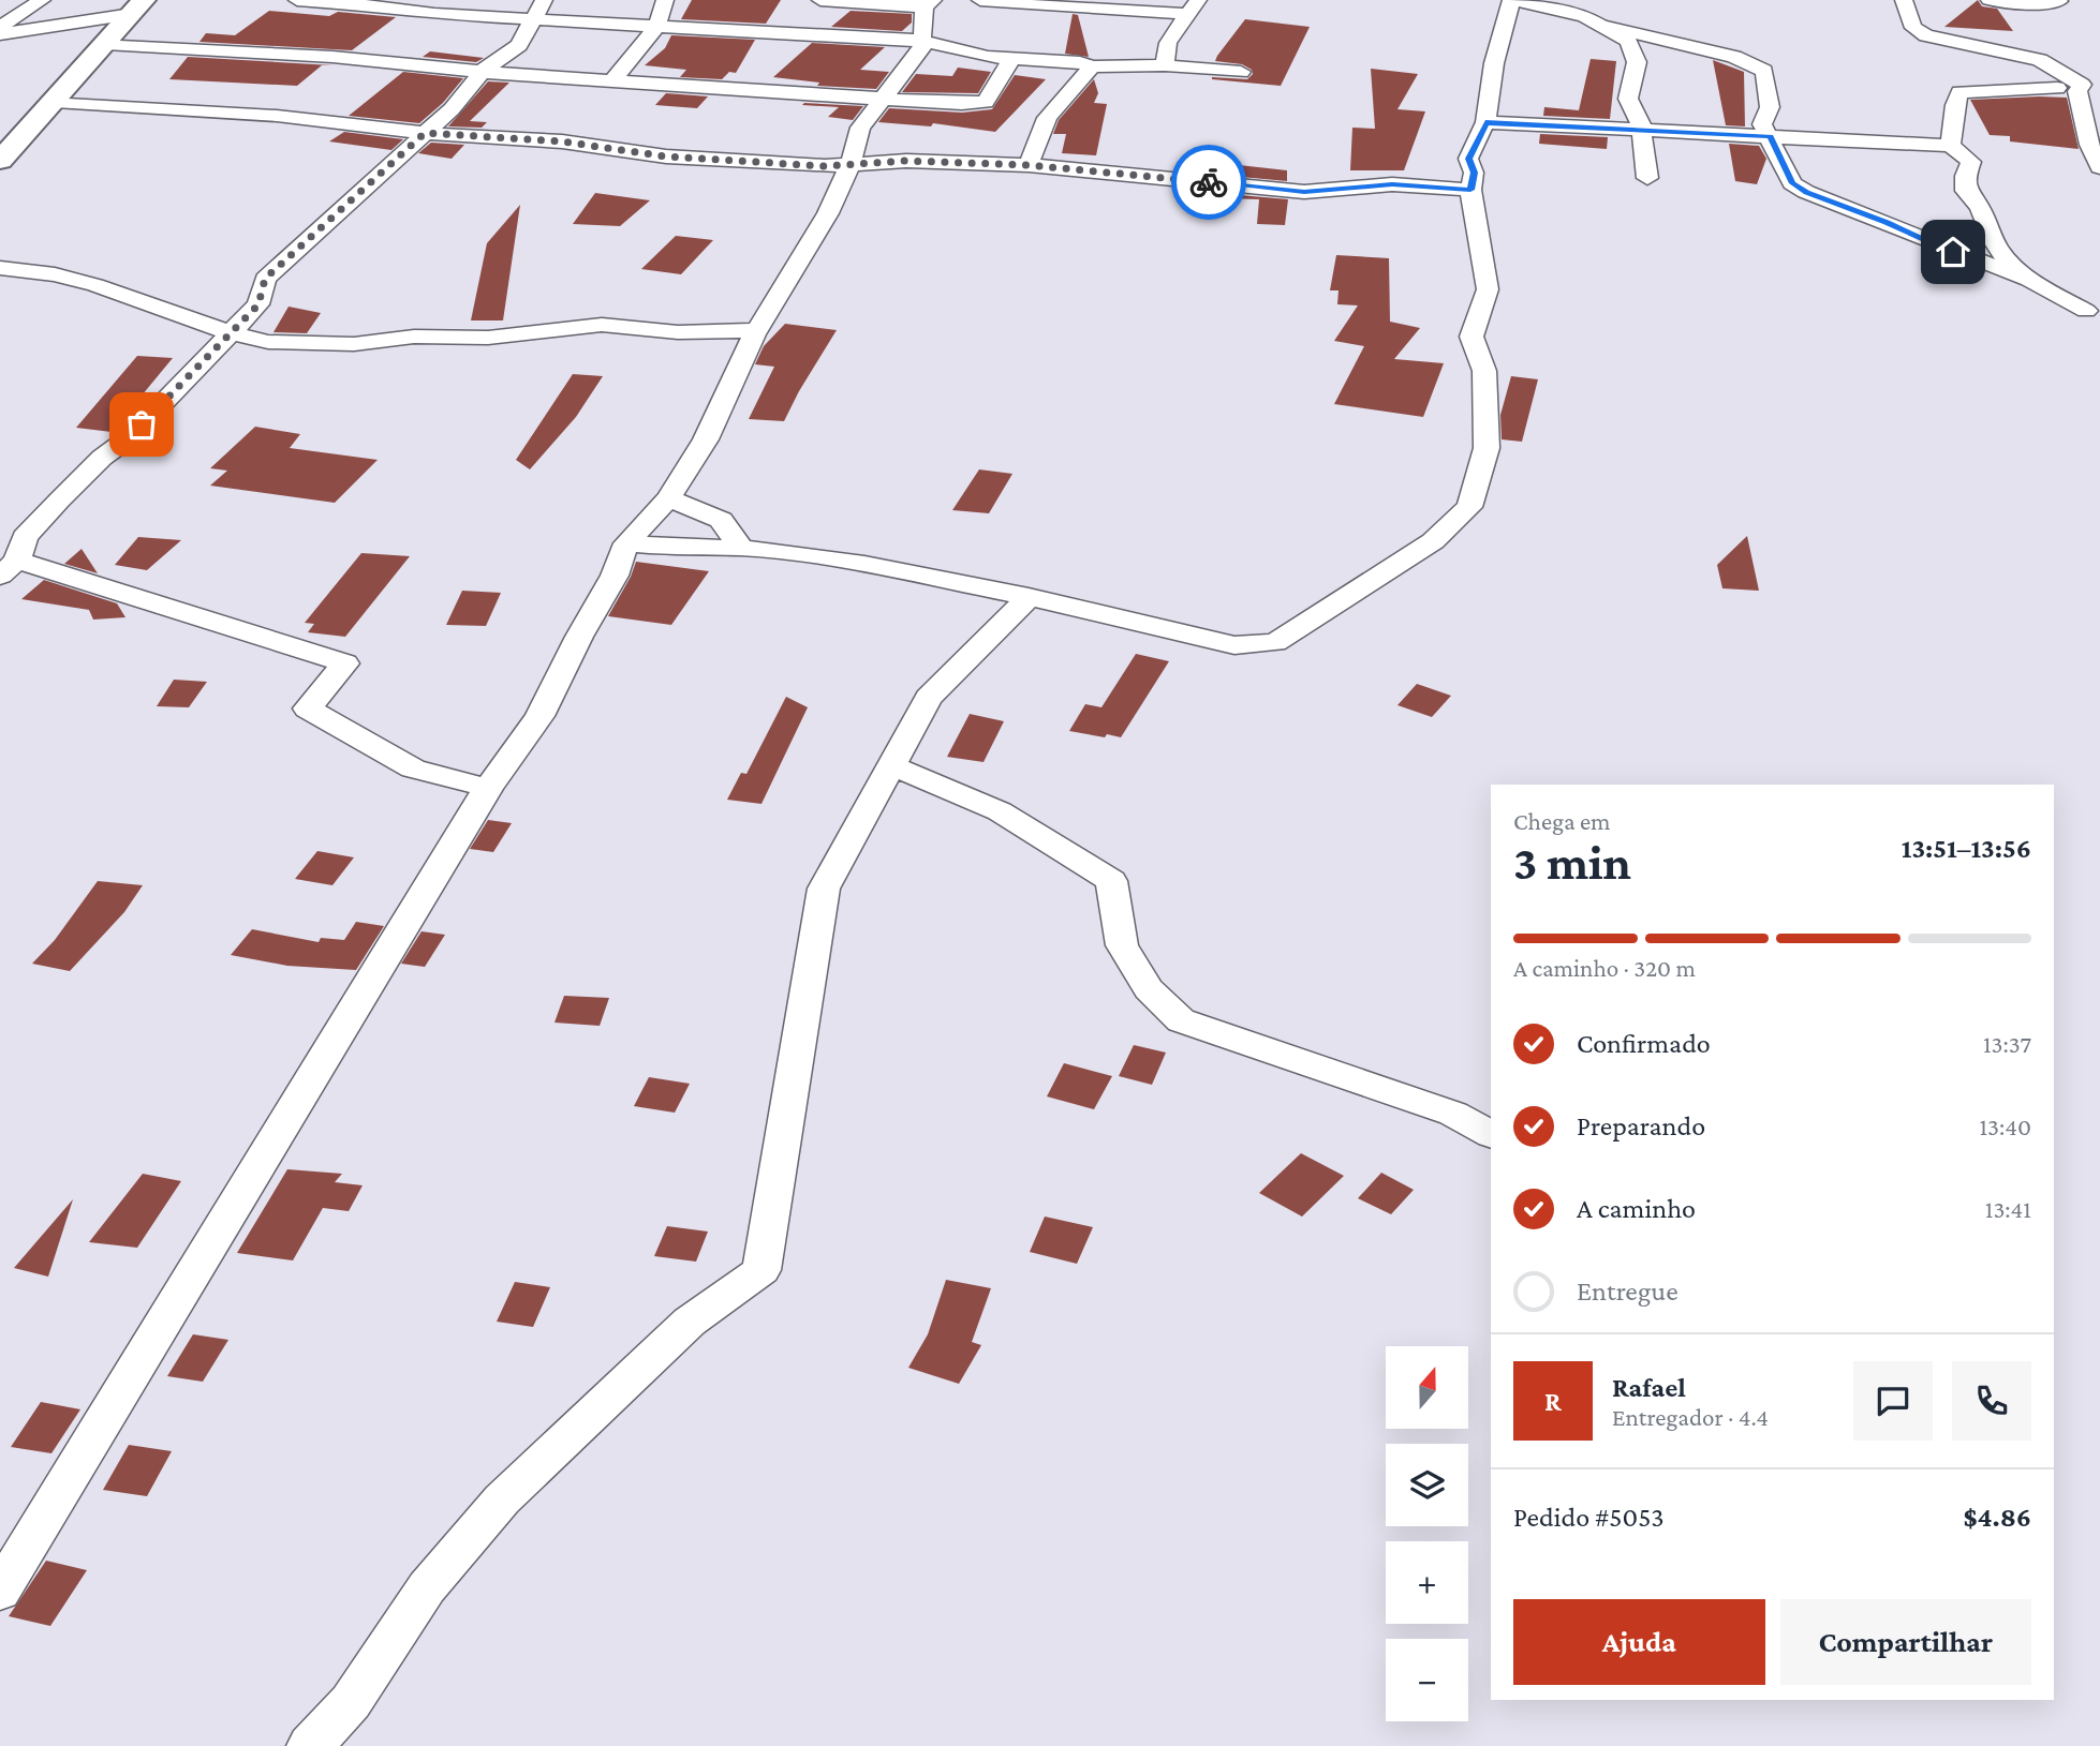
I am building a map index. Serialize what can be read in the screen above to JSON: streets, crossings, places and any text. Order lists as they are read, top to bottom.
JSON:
{
  "north": "top",
  "page": {
    "heading": ["3 min", "Chega em", "13:51–13:56"],
    "panel": [
      "Rafael",
      "Entregador · 4.4",
      "Pedido #5053",
      "$4.86"
    ],
    "bar": "A caminho · 320 m",
    "list": [
      ["Confirmado", "13:37"],
      ["Preparando", "13:40"],
      ["A caminho", "13:41"],
      "Entregue"
    ],
    "map_buttons": ["+", "−"],
    "round": "R",
    "buttons": ["Ajuda", "Compartilhar"]
  }
}
